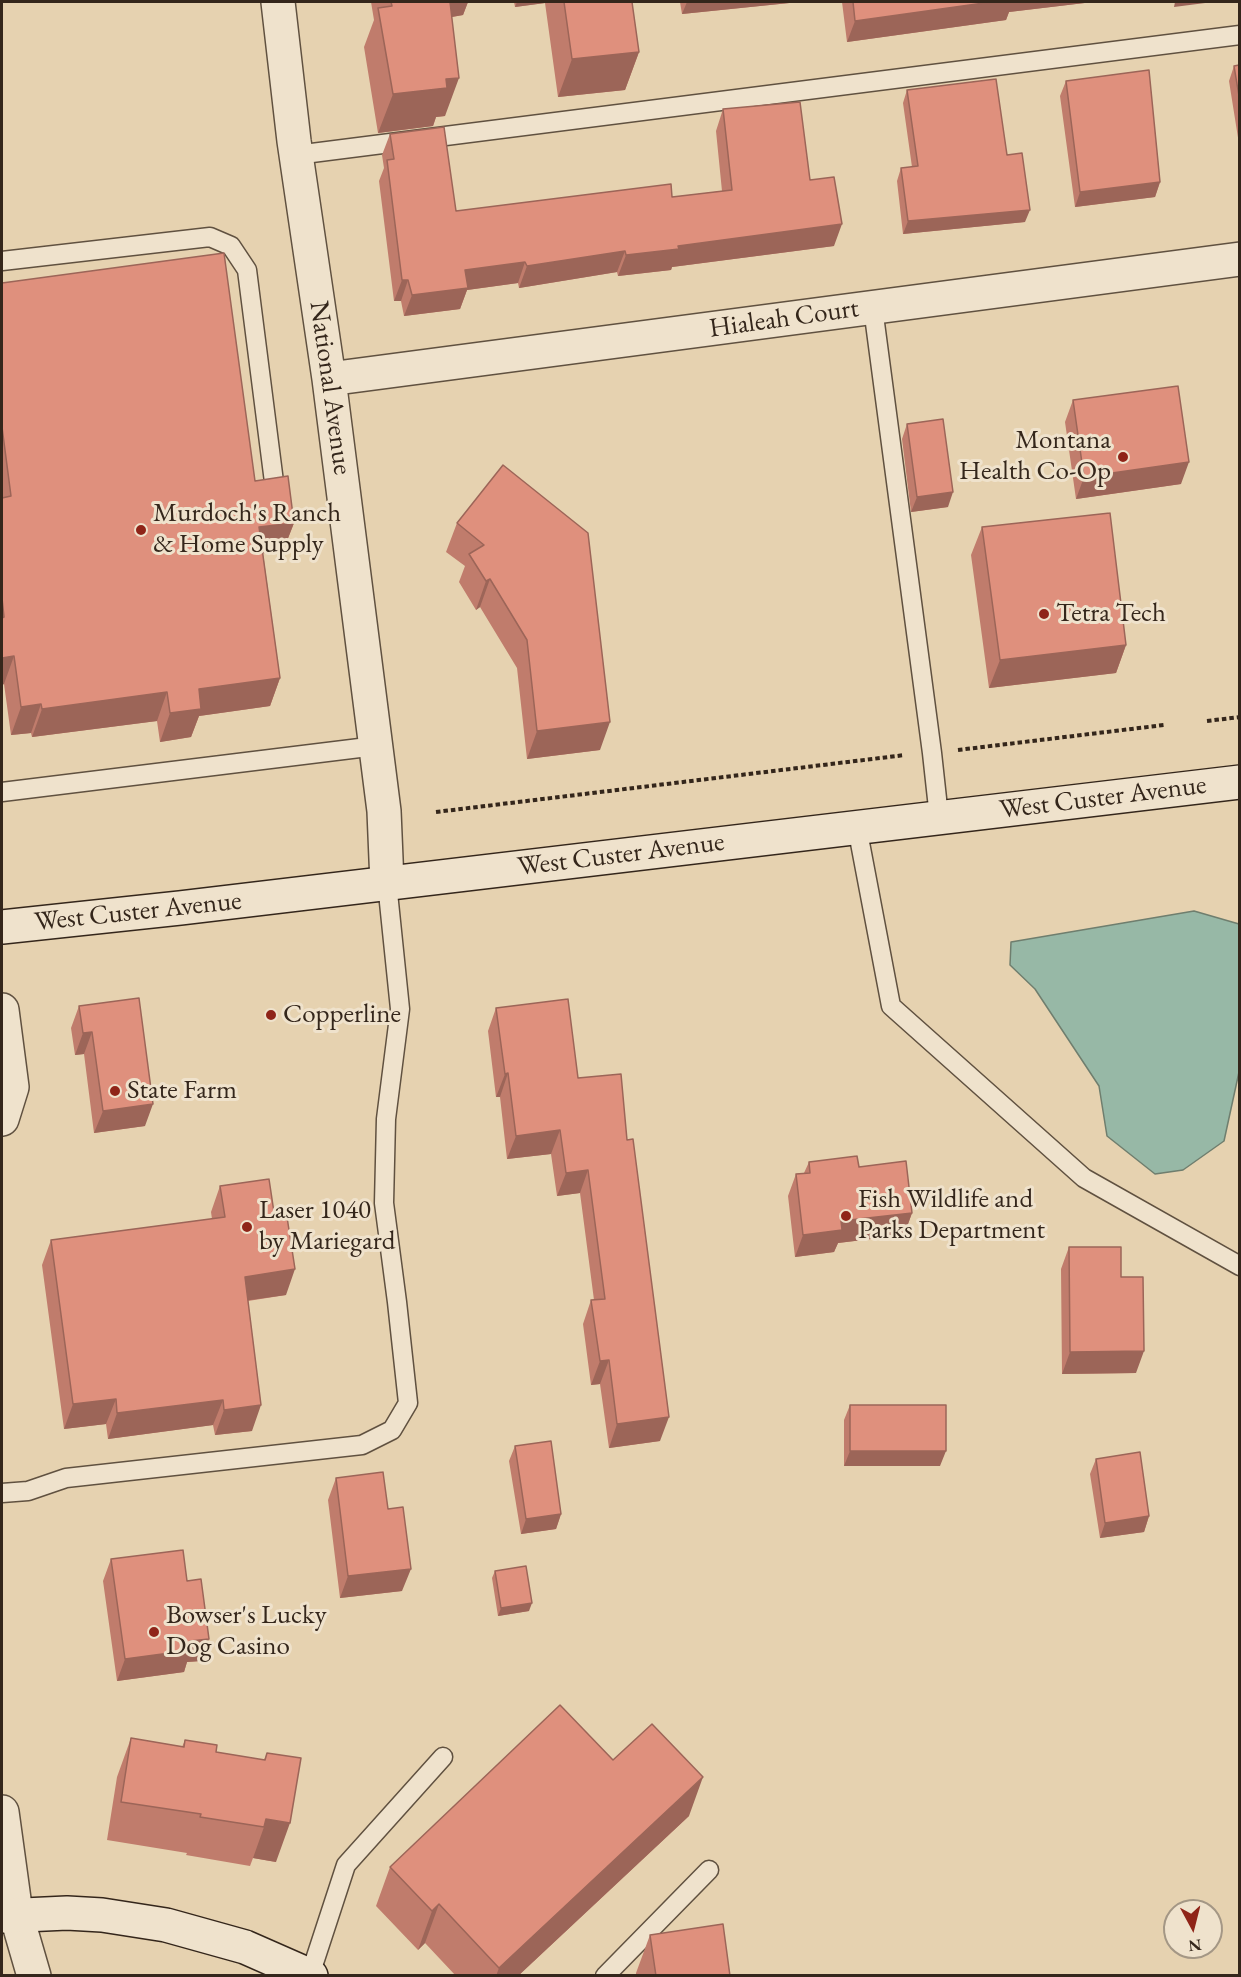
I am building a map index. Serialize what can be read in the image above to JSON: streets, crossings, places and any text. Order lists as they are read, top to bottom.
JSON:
{
  "streets": {
    "street": ["Hialeah Court", "National Avenue", "West Custer Avenue"]
  },
  "crossings": [
    ["Hialeah Court", "National Avenue"],
    ["National Avenue", "West Custer Avenue"]
  ],
  "places": [
    "Montana Health Co-Op",
    "Murdoch's Ranch & Home Supply",
    "Tetra Tech",
    "Copperline",
    "State Farm",
    "Fish Wildlife and Parks Department",
    "Laser 1040 by Mariegard",
    "Bowser's Lucky Dog Casino"
  ],
  "north": "bottom"
}
